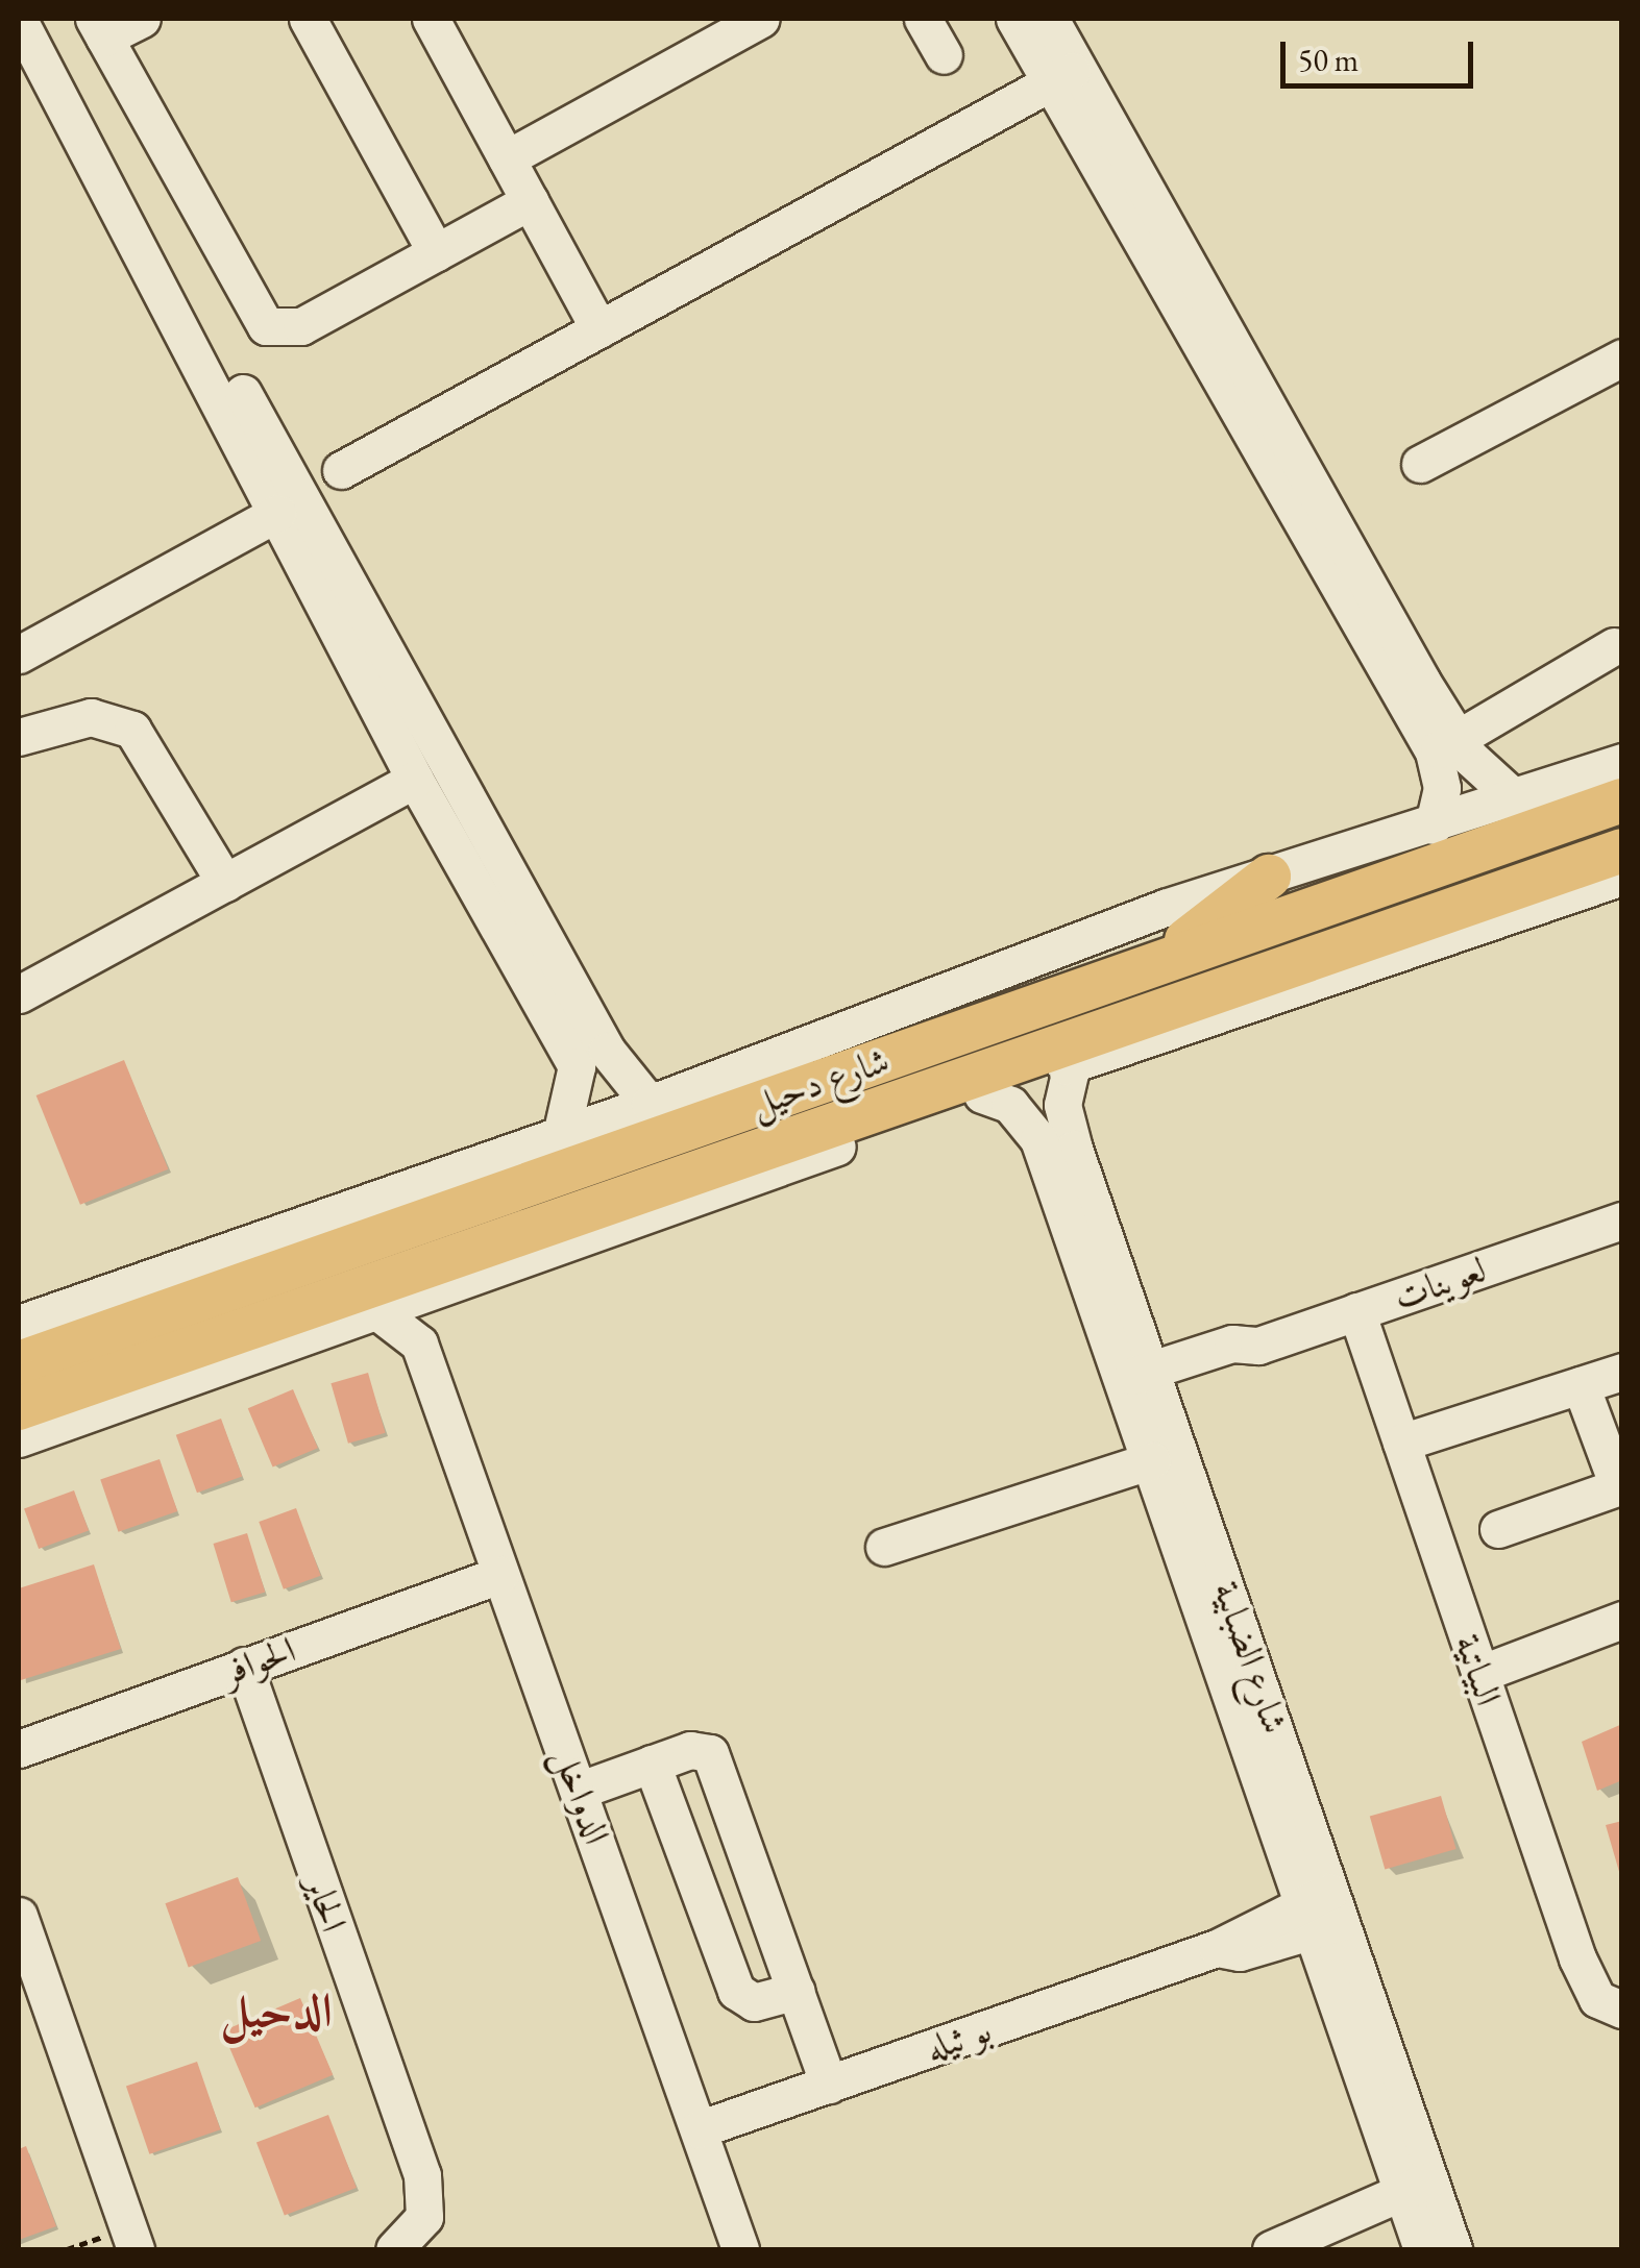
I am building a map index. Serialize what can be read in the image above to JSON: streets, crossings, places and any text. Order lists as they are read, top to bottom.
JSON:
{
  "streets": {
    "main road": ["شارع دحيل"],
    "street": [
      "لعوينات",
      "شارع الضبابية",
      "الحوافر",
      "البياتية",
      "الدواخل",
      "الحاير",
      "بو ثيله"
    ]
  },
  "crossings": [
    ["شارع دحيل", "شارع الضبابية"],
    ["لعوينات", "شارع الضبابية"],
    ["لعوينات", "البياتية"],
    ["شارع الضبابية", "بو ثيله"],
    ["الحوافر", "الدواخل"],
    ["الحوافر", "الحاير"],
    ["الدواخل", "بو ثيله"]
  ],
  "districts": ["الدحيل"],
  "scale_bar": "50 m"
}
